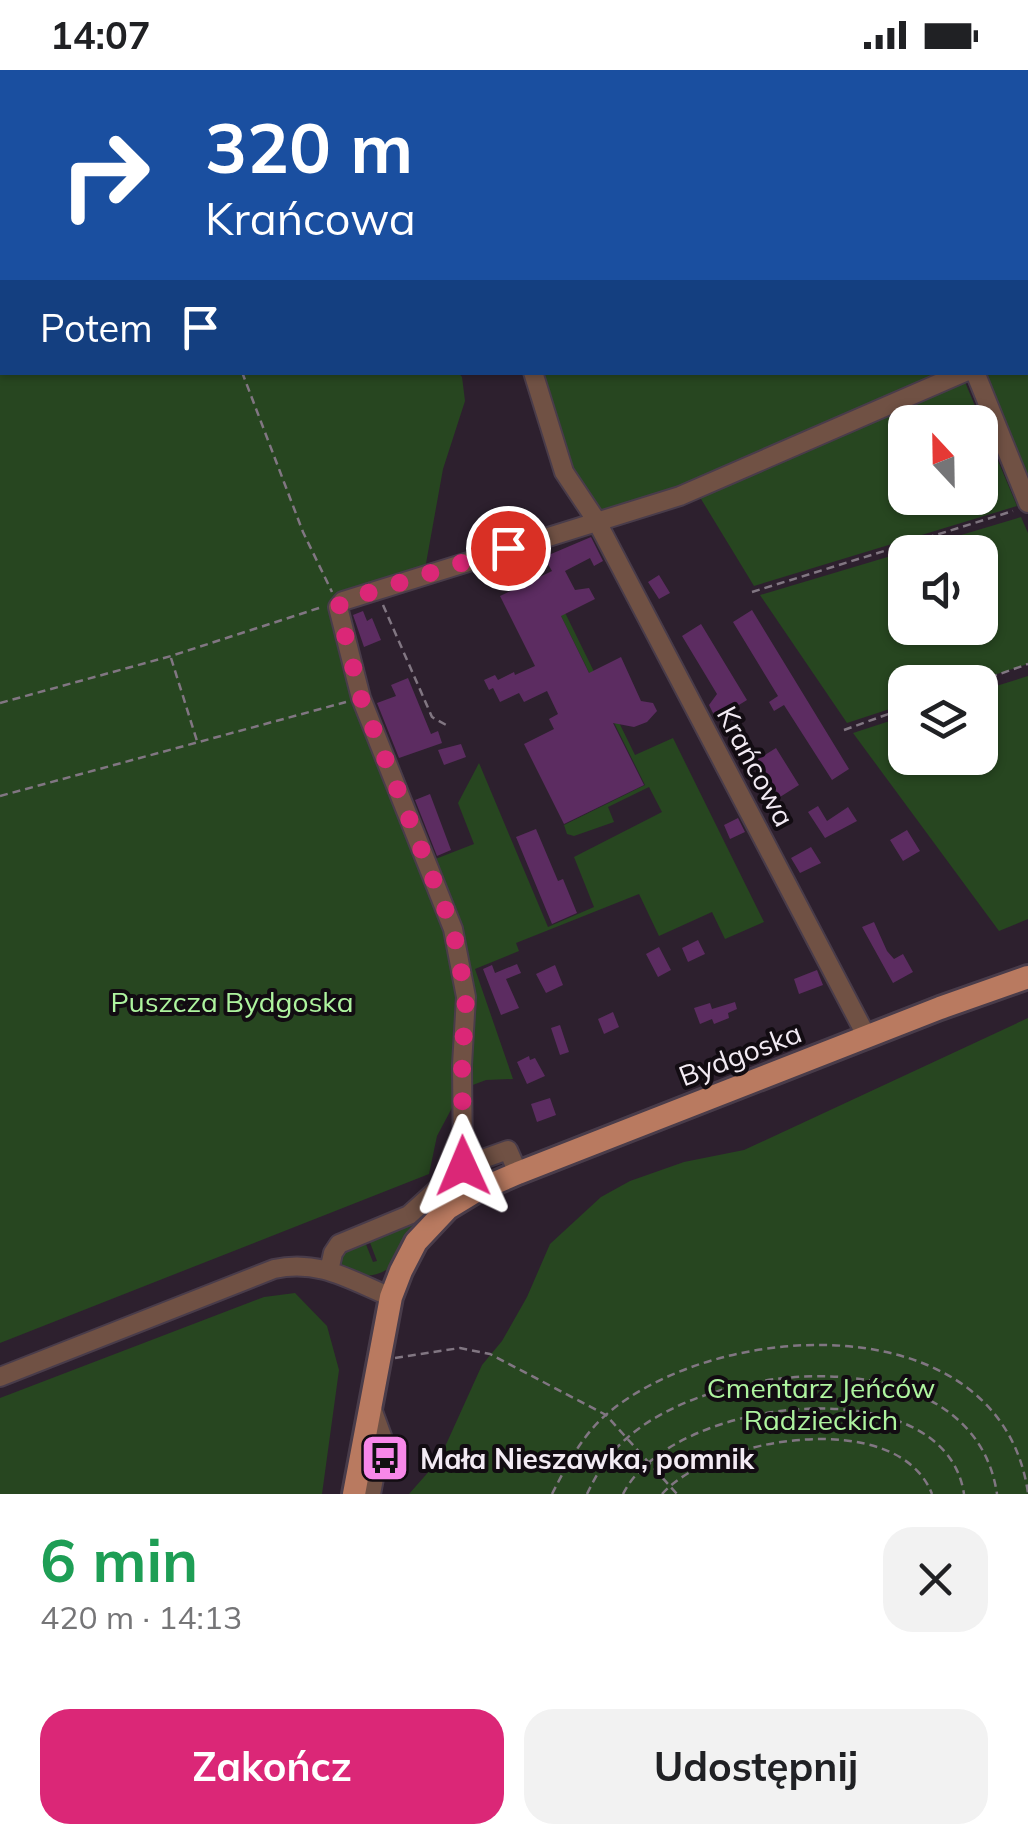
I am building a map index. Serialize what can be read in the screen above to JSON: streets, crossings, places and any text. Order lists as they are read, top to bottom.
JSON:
{
  "streets": {
    "main road": ["Bydgoska"],
    "street": ["Krańcowa"]
  },
  "crossings": [
    ["Krańcowa", "Bydgoska"]
  ],
  "parks": ["Puszcza Bydgoska", "Cmentarz Jeńców Radzieckich"],
  "places": {
    "bus stop": ["Mała Nieszawka, pomnik"]
  },
  "north": "top",
  "page": {
    "status": "14:07",
    "turn": ["320 m", "Krańcowa"],
    "then": "Potem",
    "heading": ["6 min", "420 m · 14:13"],
    "buttons": ["Zakończ", "Udostępnij"]
  }
}
